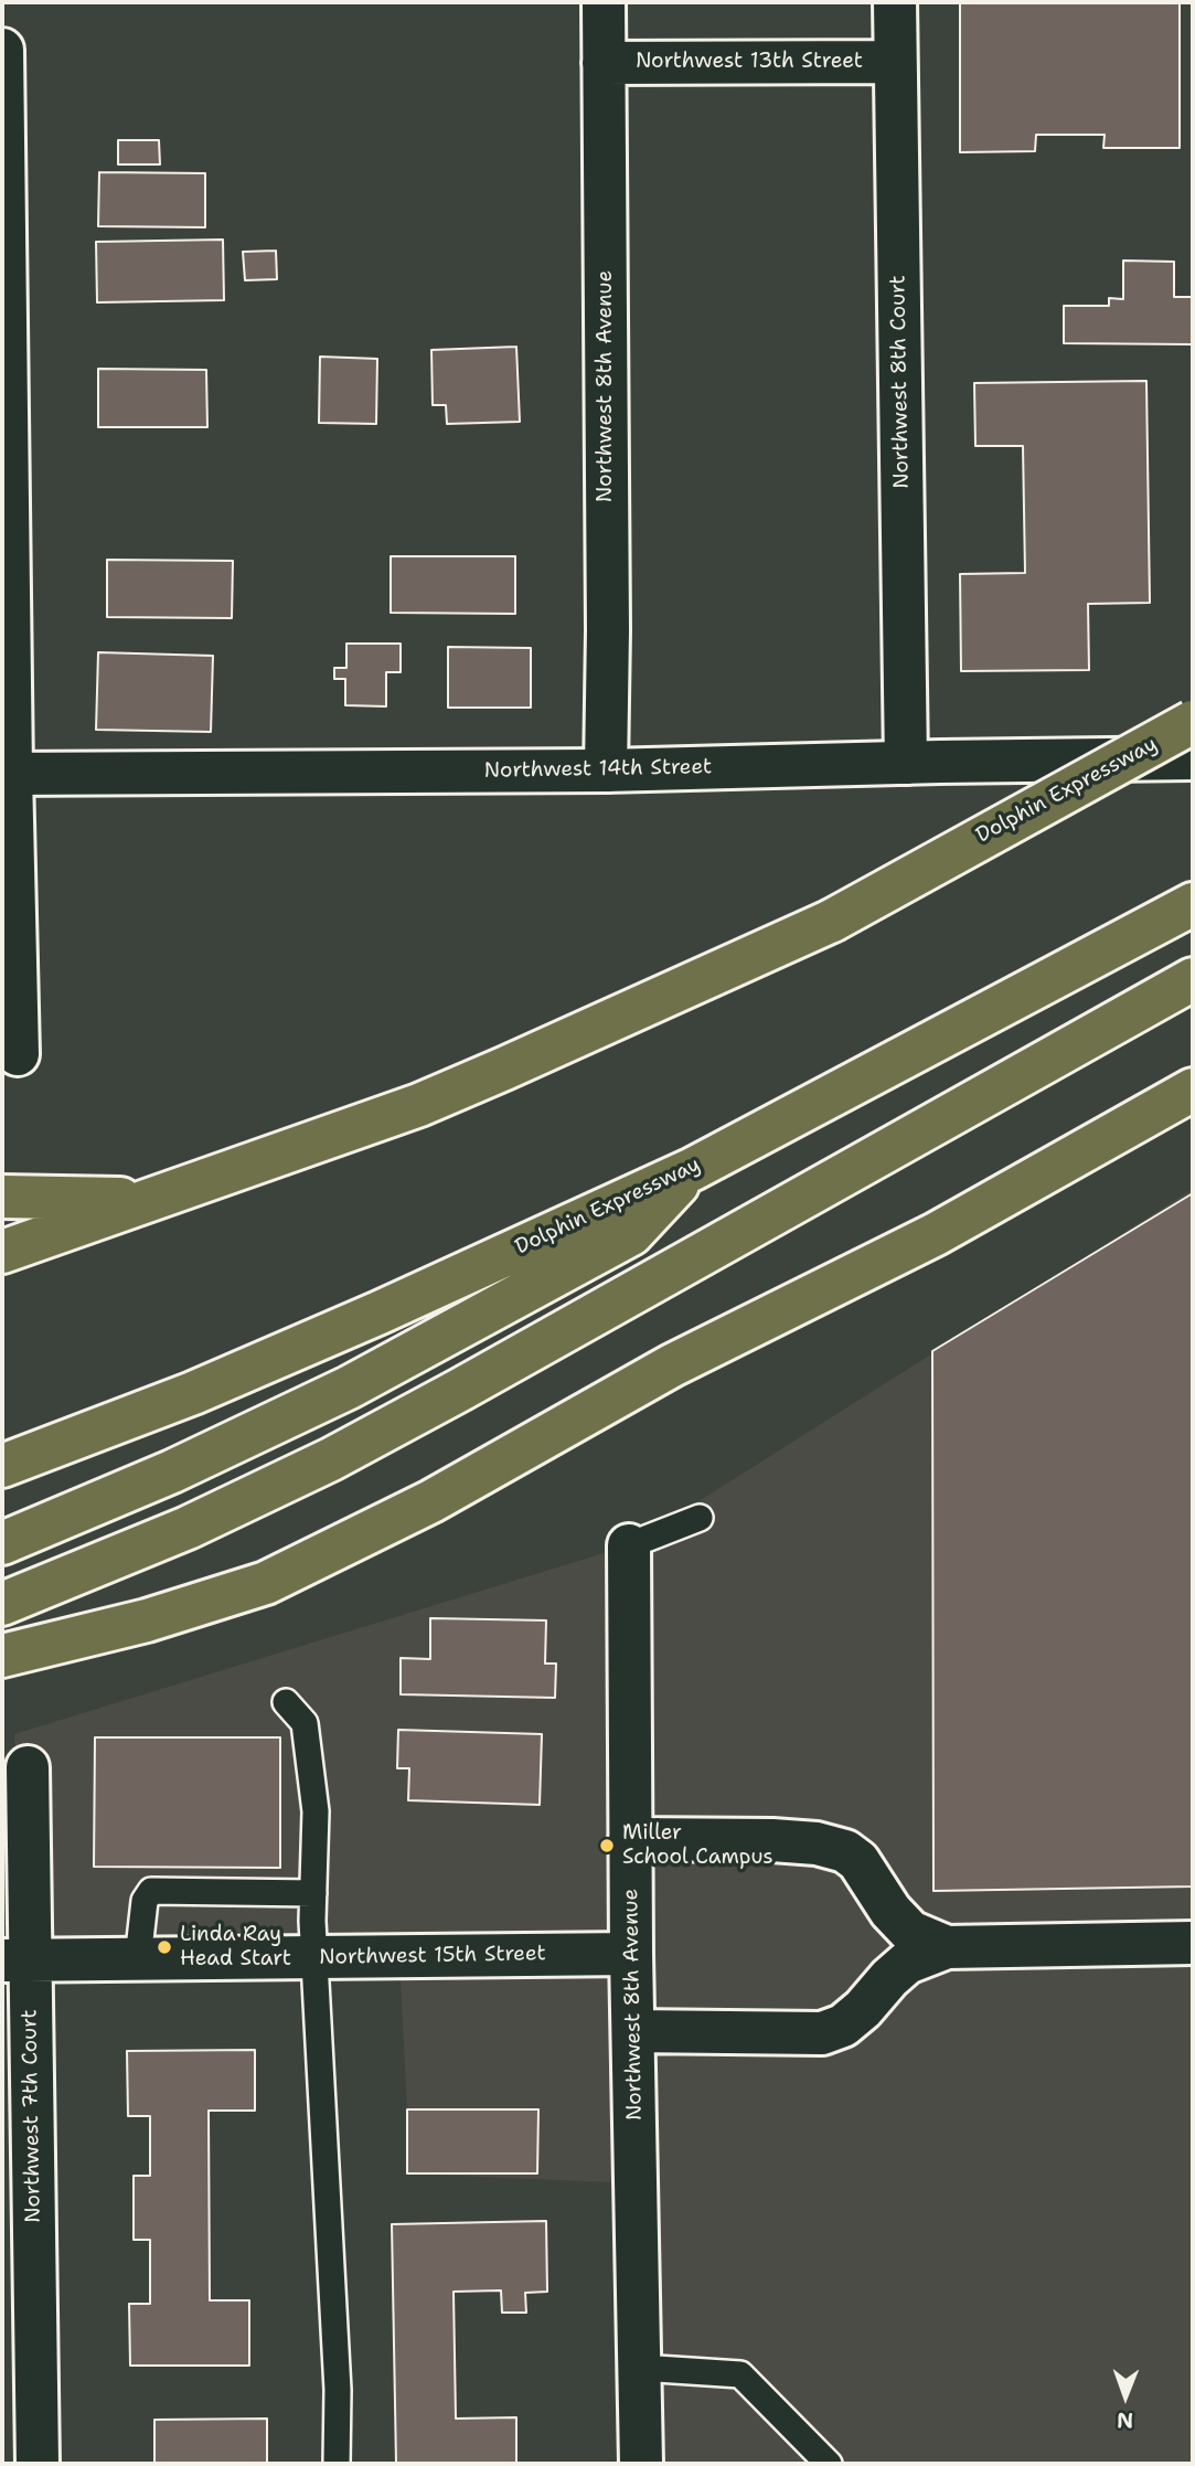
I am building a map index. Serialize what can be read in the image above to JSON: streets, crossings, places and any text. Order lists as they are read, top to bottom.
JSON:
{
  "streets": {
    "highway": ["Dolphin Expressway"],
    "street": [
      "Northwest 13th Street",
      "Northwest 8th Court",
      "Northwest 8th Avenue",
      "Northwest 14th Street",
      "Northwest 15th Street",
      "Northwest 7th Court"
    ]
  },
  "crossings": [
    ["Northwest 13th Street", "Northwest 8th Court"],
    ["Northwest 13th Street", "Northwest 8th Avenue"],
    ["Northwest 8th Court", "Northwest 14th Street"],
    ["Northwest 8th Avenue", "Northwest 14th Street"],
    ["Northwest 8th Avenue", "Northwest 15th Street"],
    ["Northwest 15th Street", "Northwest 7th Court"]
  ],
  "places": ["Miller School Campus", "Linda Ray Head Start"],
  "north": "bottom"
}
